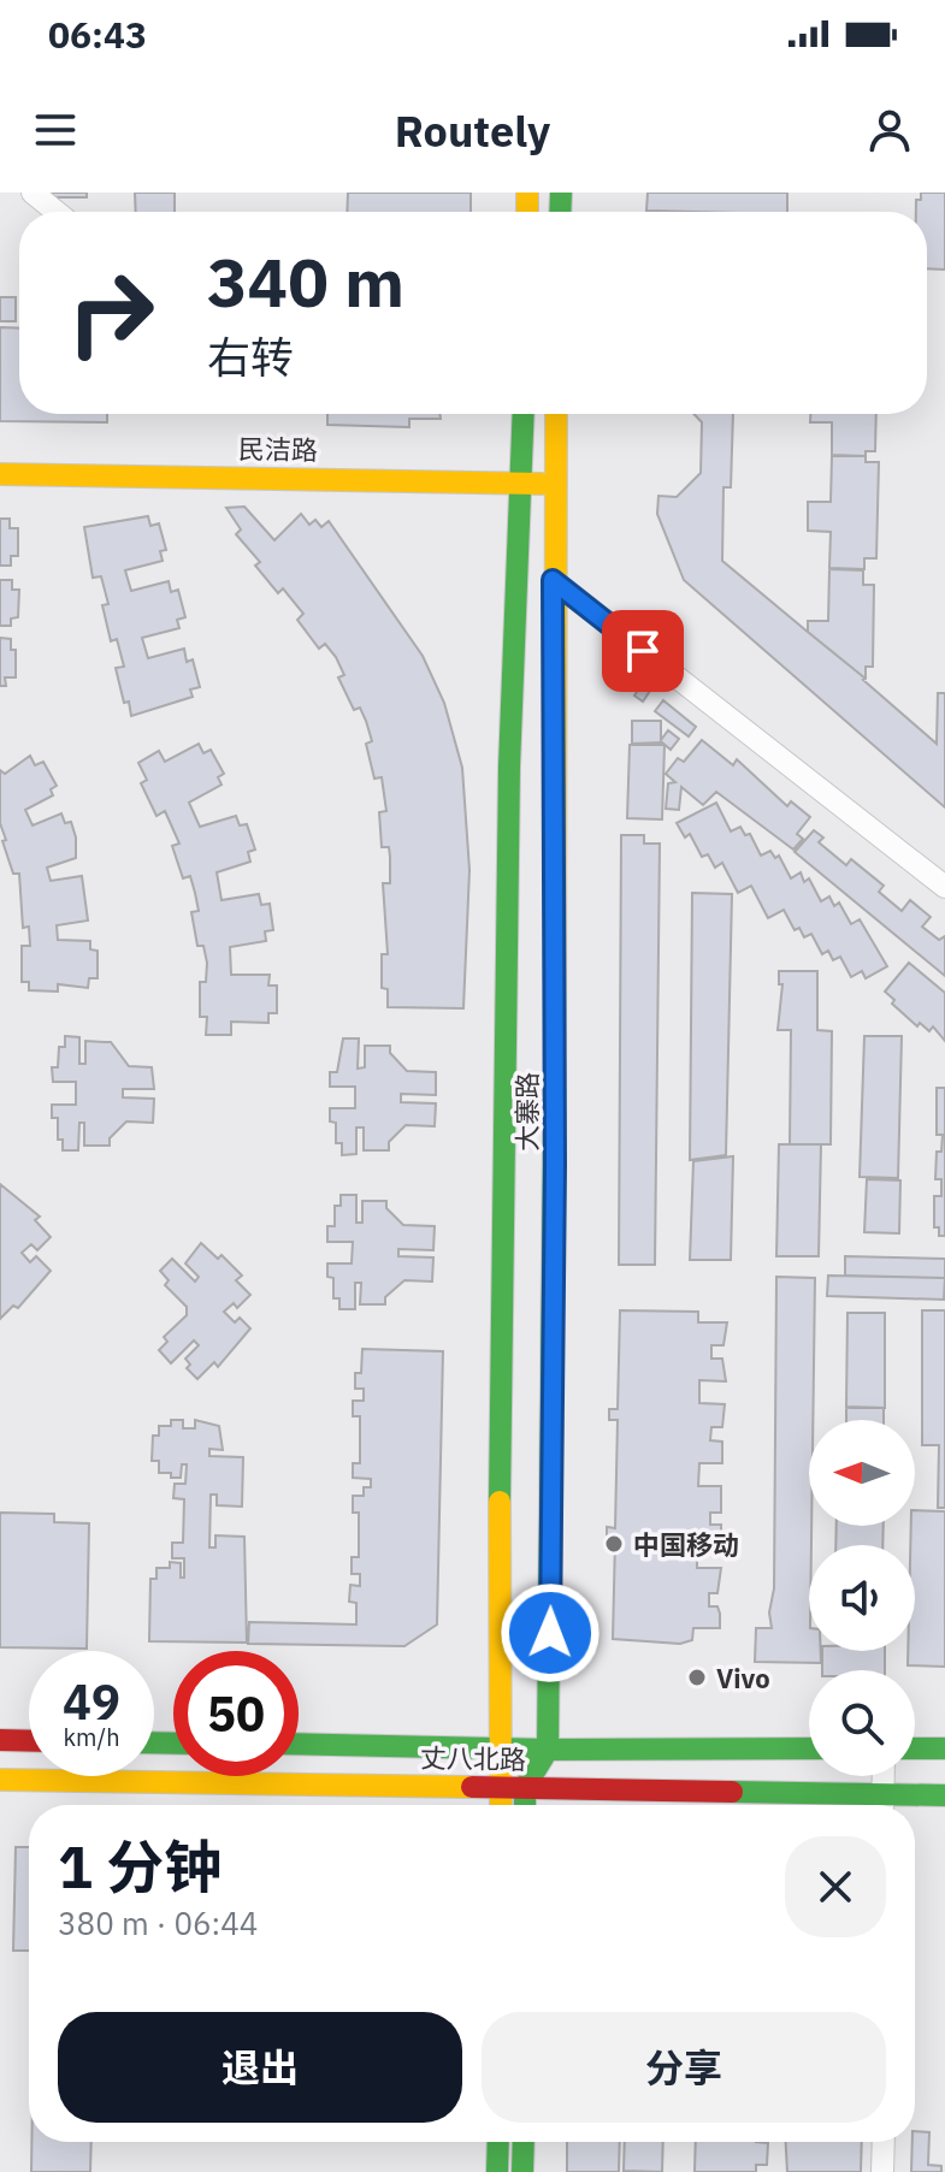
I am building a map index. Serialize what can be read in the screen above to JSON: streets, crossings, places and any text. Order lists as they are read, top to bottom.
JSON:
{
  "streets": {
    "main road": ["民洁路", "大寨路", "丈八北路"]
  },
  "crossings": [
    ["民洁路", "大寨路"],
    ["大寨路", "丈八北路"]
  ],
  "places": ["中国移动", "Vivo"],
  "north": "left",
  "page": {
    "status": "06:43",
    "header": "Routely",
    "turn": ["340 m", "右转"],
    "speed": "49 km/h",
    "limit": "50",
    "heading": ["1 分钟", "380 m · 06:44"],
    "buttons": ["退出", "分享"]
  }
}
